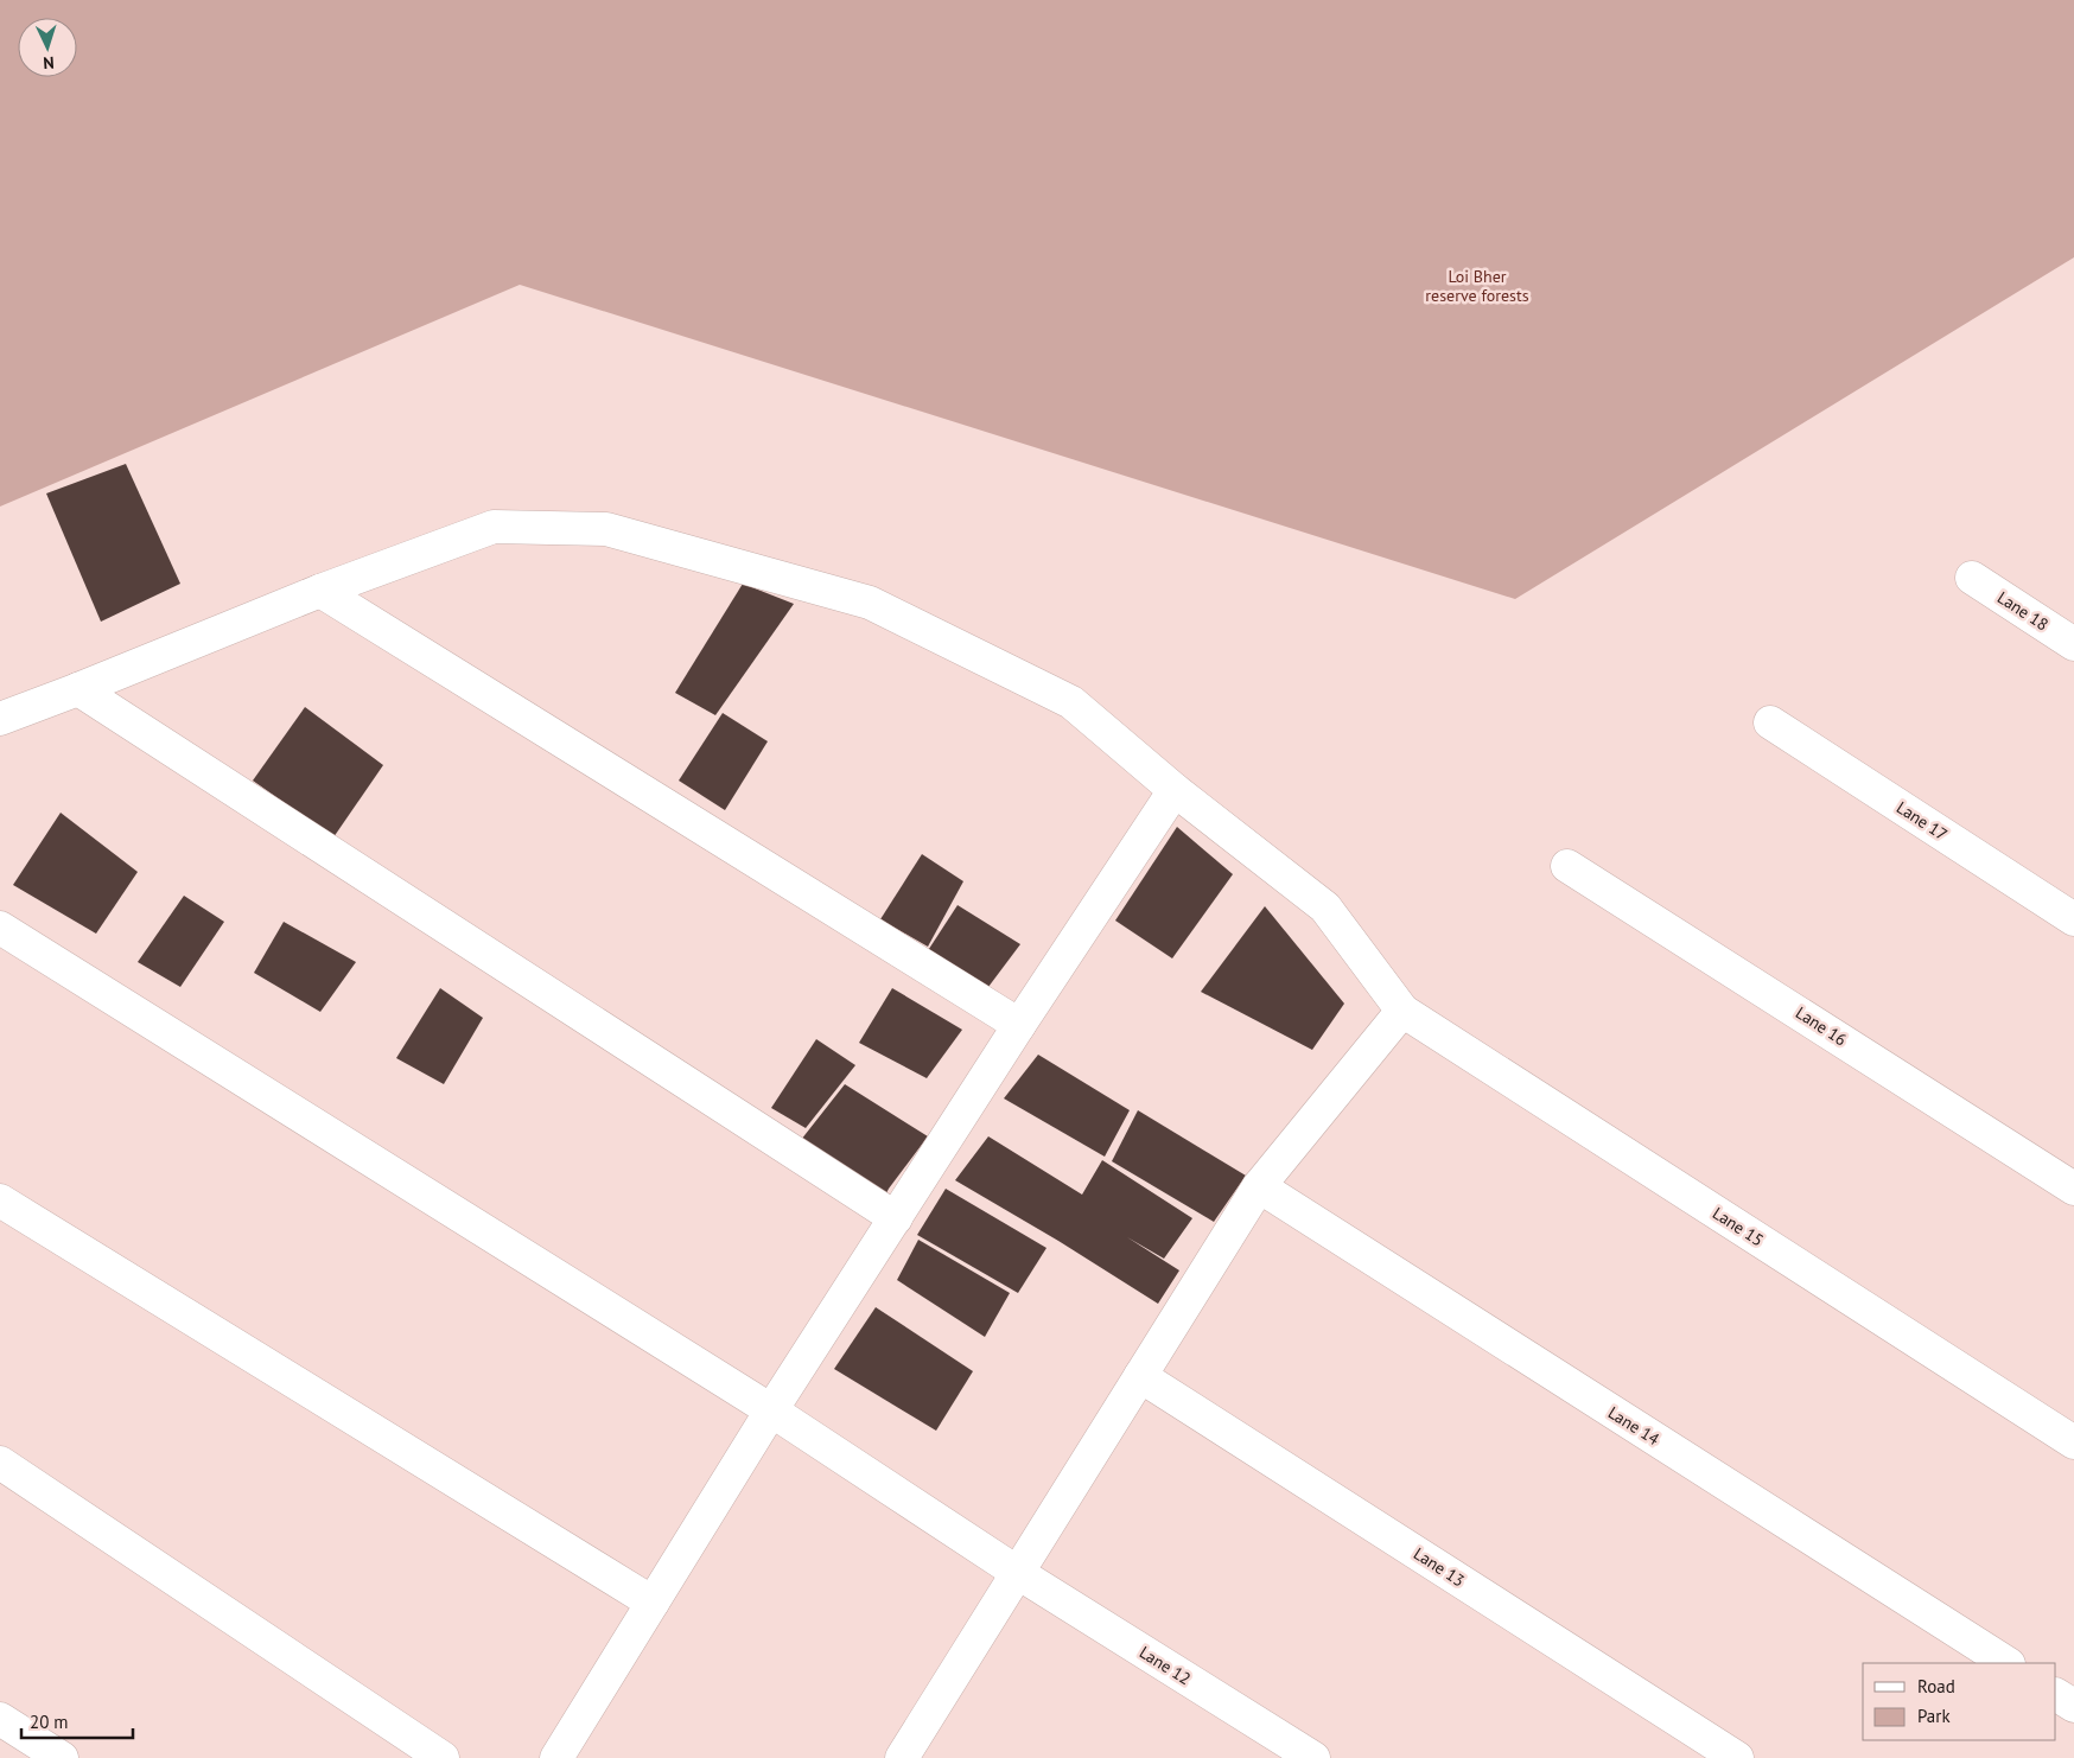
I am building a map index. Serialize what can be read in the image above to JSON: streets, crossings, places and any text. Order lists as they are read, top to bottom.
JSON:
{
  "streets": {
    "street": [
      "Lane 18",
      "Lane 17",
      "Lane 16",
      "Lane 15",
      "Lane 14",
      "Lane 13",
      "Lane 12"
    ]
  },
  "parks": ["Loi Bher reserve forests"],
  "legend": ["Road", "Park"],
  "scale_bar": "20 m",
  "north": "bottom"
}
